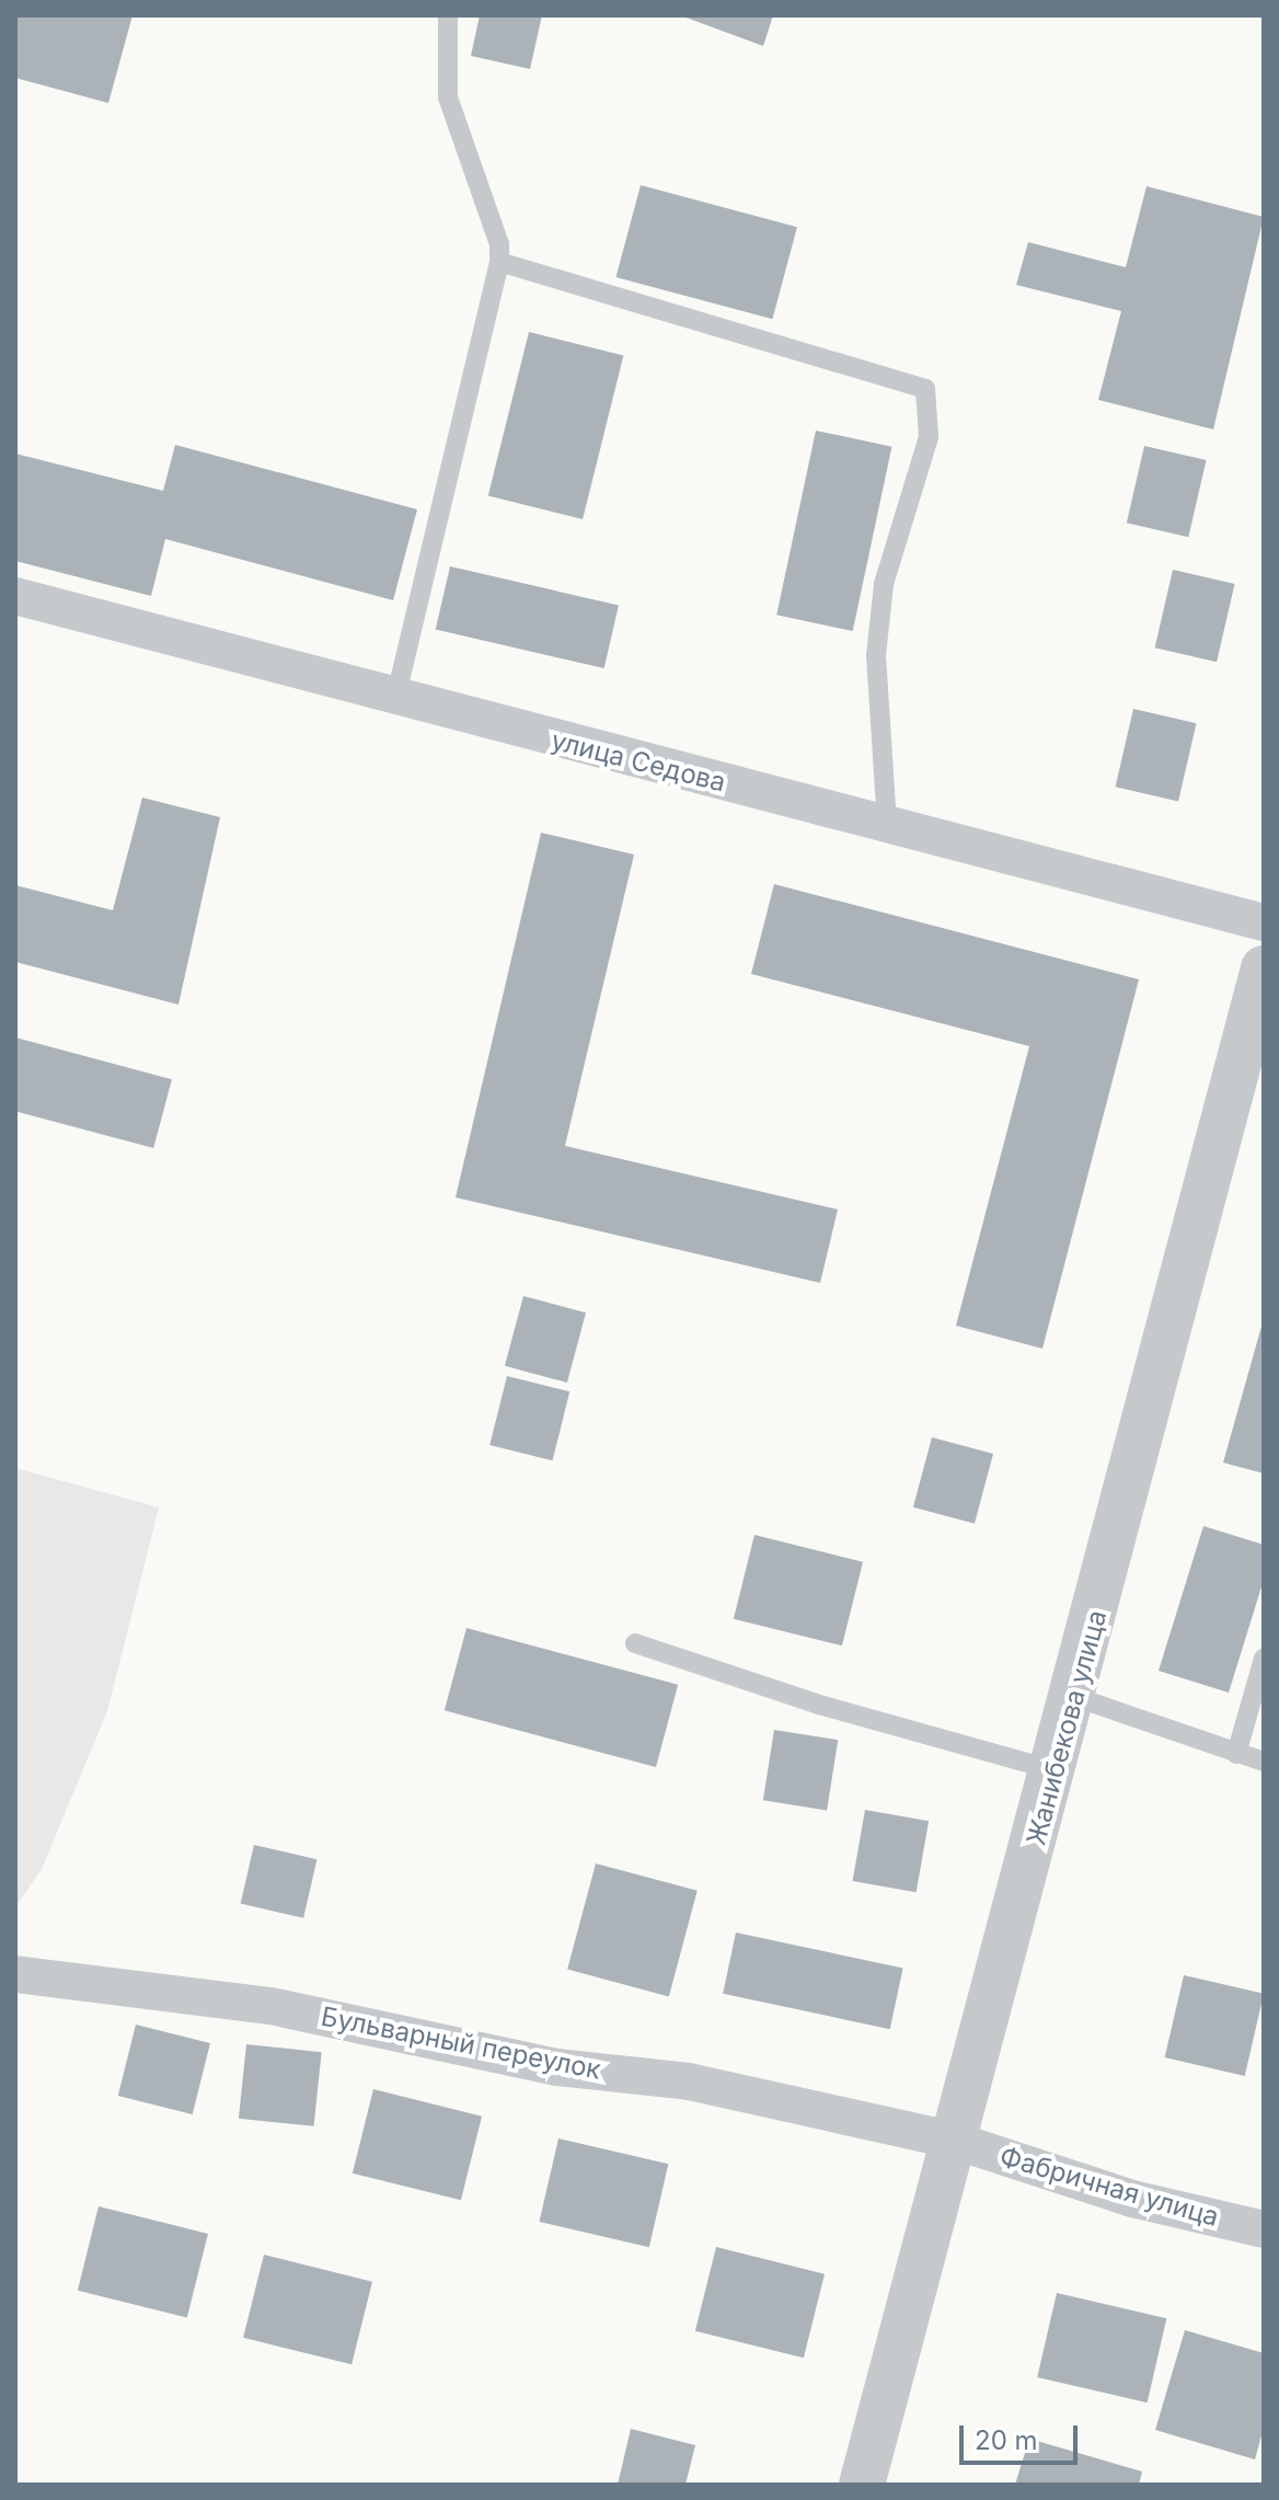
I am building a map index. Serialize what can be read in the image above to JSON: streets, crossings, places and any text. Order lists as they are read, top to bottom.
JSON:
{
  "streets": {
    "street": [
      "улица Седова",
      "Жанибекова улица",
      "Бульварный переулок",
      "Фабричная улица"
    ]
  },
  "crossings": [
    ["Жанибекова улица", "Бульварный переулок"],
    ["Жанибекова улица", "Фабричная улица"],
    ["Бульварный переулок", "Фабричная улица"]
  ],
  "scale_bar": "20 m"
}
